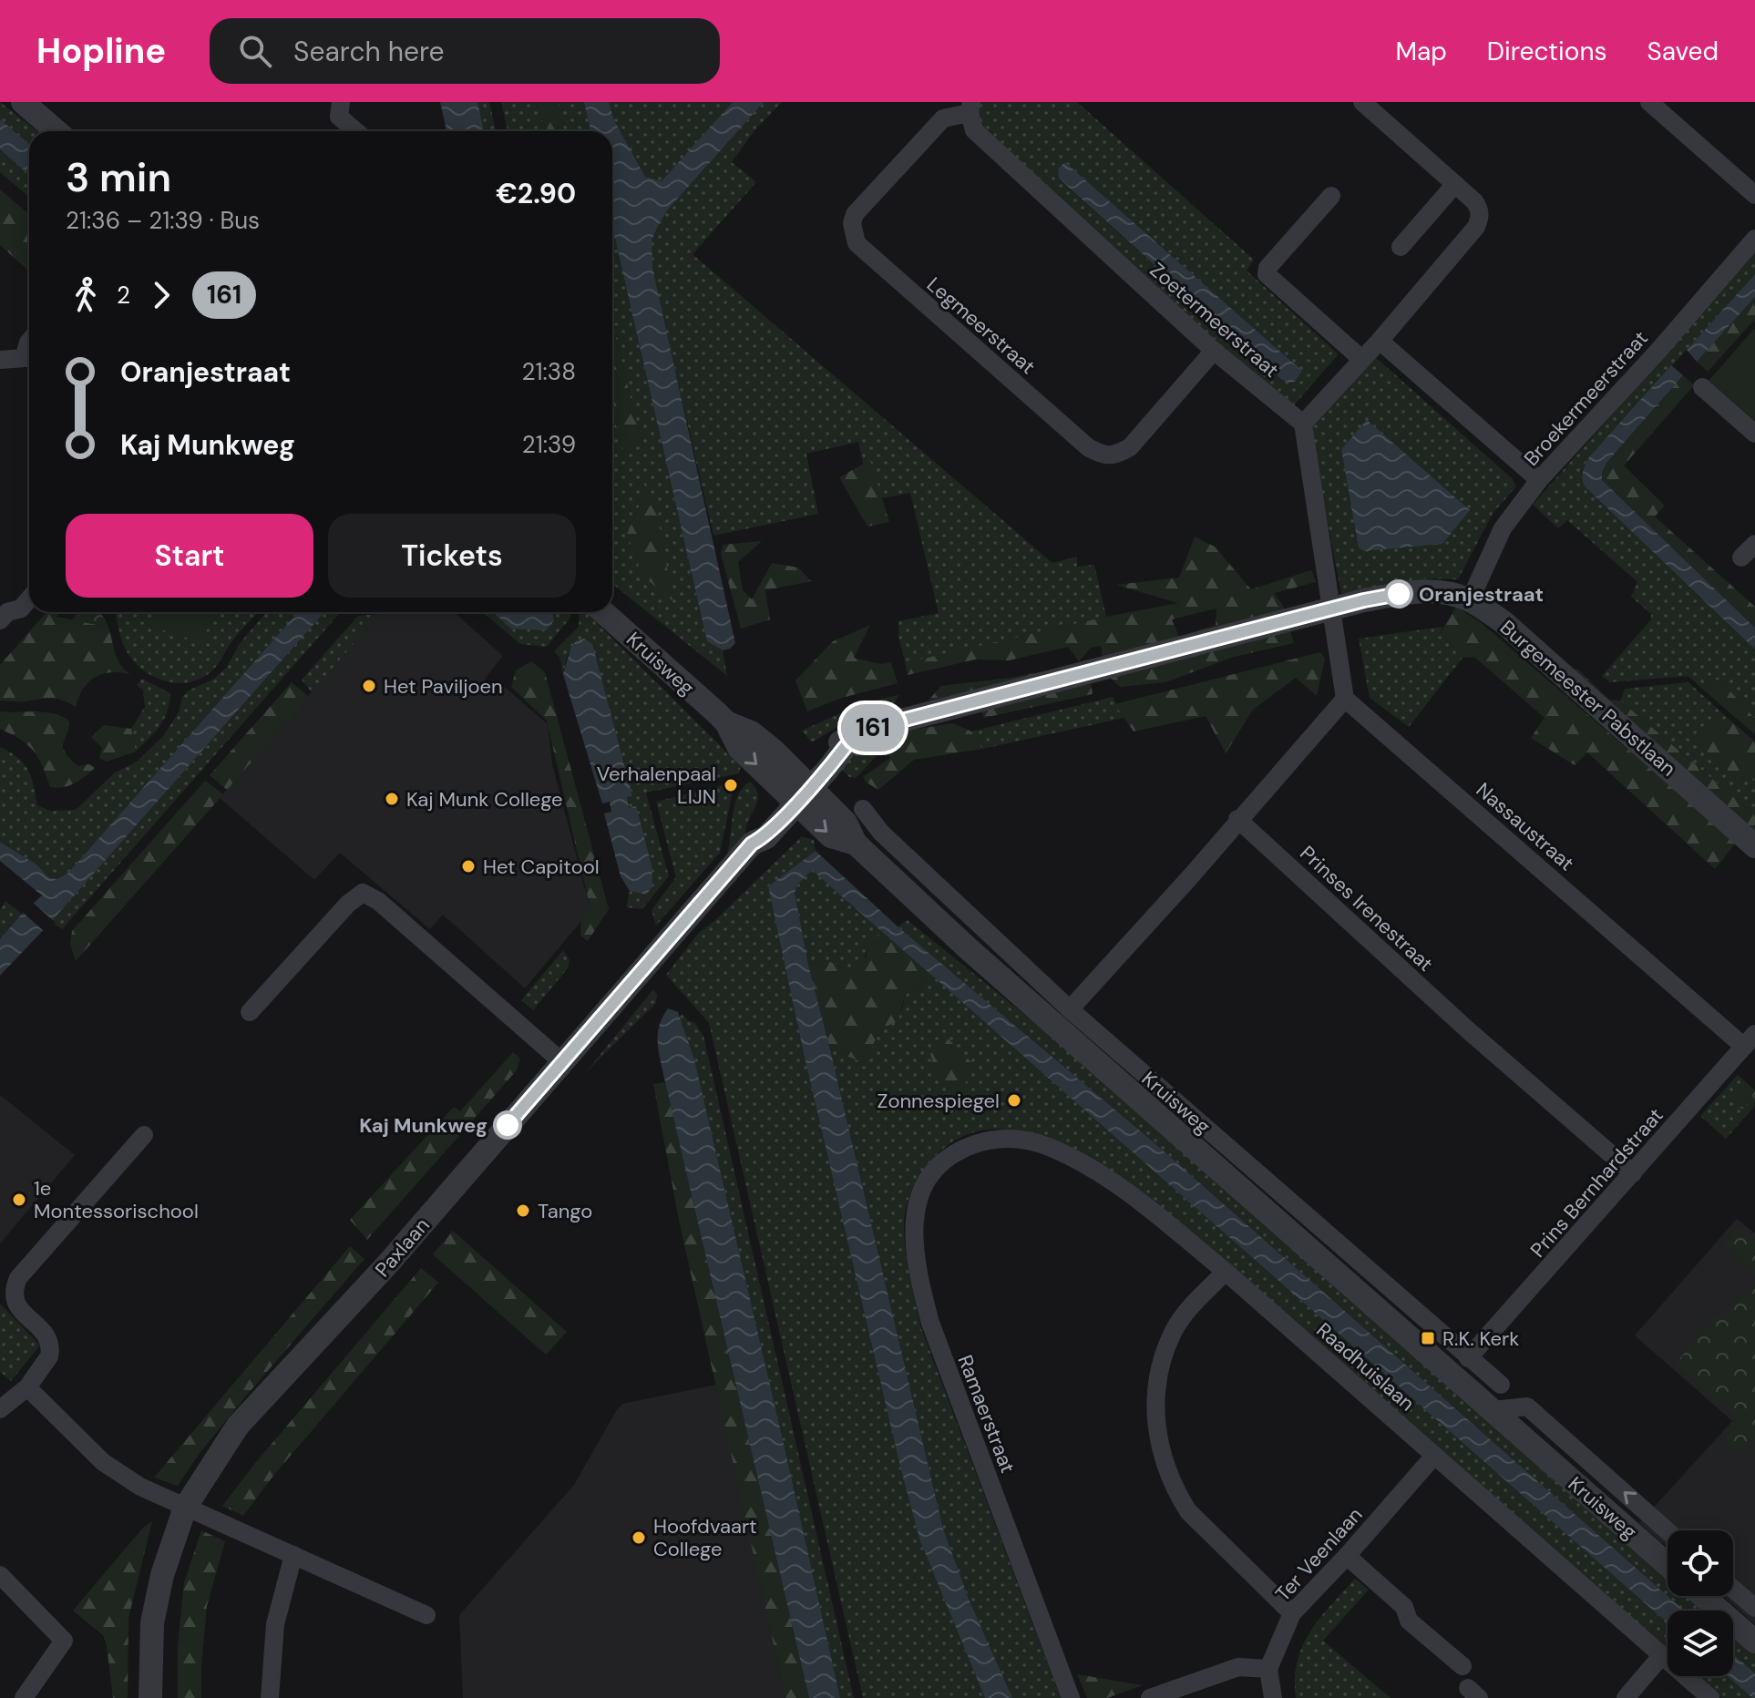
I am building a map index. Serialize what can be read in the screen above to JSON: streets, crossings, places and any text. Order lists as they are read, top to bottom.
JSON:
{
  "streets": {
    "street": [
      "Zoetermeerstraat",
      "Legmeerstraat",
      "Broekermeerstraat",
      "Kruisweg",
      "Burgemeester Pabstlaan",
      "Nassaustraat",
      "Prinses Irenestraat",
      "Prins Bernhardstraat",
      "Paxlaan",
      "Raadhuislaan",
      "Ramaerstraat",
      "Ter Veenlaan"
    ]
  },
  "crossings": [
    ["Zoetermeerstraat", "Legmeerstraat"],
    ["Broekermeerstraat", "Burgemeester Pabstlaan"],
    ["Kruisweg", "Burgemeester Pabstlaan"],
    ["Kruisweg", "Prins Bernhardstraat"],
    ["Kruisweg", "Paxlaan"],
    ["Burgemeester Pabstlaan", "Paxlaan"],
    ["Nassaustraat", "Prins Bernhardstraat"],
    ["Prinses Irenestraat", "Prins Bernhardstraat"],
    ["Raadhuislaan", "Ramaerstraat"],
    ["Raadhuislaan", "Ter Veenlaan"]
  ],
  "places": {
    "other": [
      "Oranjestraat",
      "Het Paviljoen",
      "Verhalenpaal LIJN",
      "Kaj Munk College",
      "Het Capitool",
      "Zonnespiegel",
      "Kaj Munkweg",
      "1e Montessorischool",
      "Tango",
      "Hoofdvaart College"
    ],
    "transit": ["R.K. Kerk"]
  },
  "lines": ["bus line 161"],
  "page": {
    "header": "Hopline",
    "search": "Search here",
    "nav": ["Map", "Directions", "Saved"],
    "on_map": "161",
    "heading": ["3 min", "21:36 – 21:39 · Bus", "€2.90"],
    "legs": ["2", "161"],
    "list": [
      {
        "name": "Oranjestraat",
        "value": "21:38"
      },
      {
        "name": "Kaj Munkweg",
        "value": "21:39"
      }
    ],
    "buttons": ["Start", "Tickets"]
  }
}
